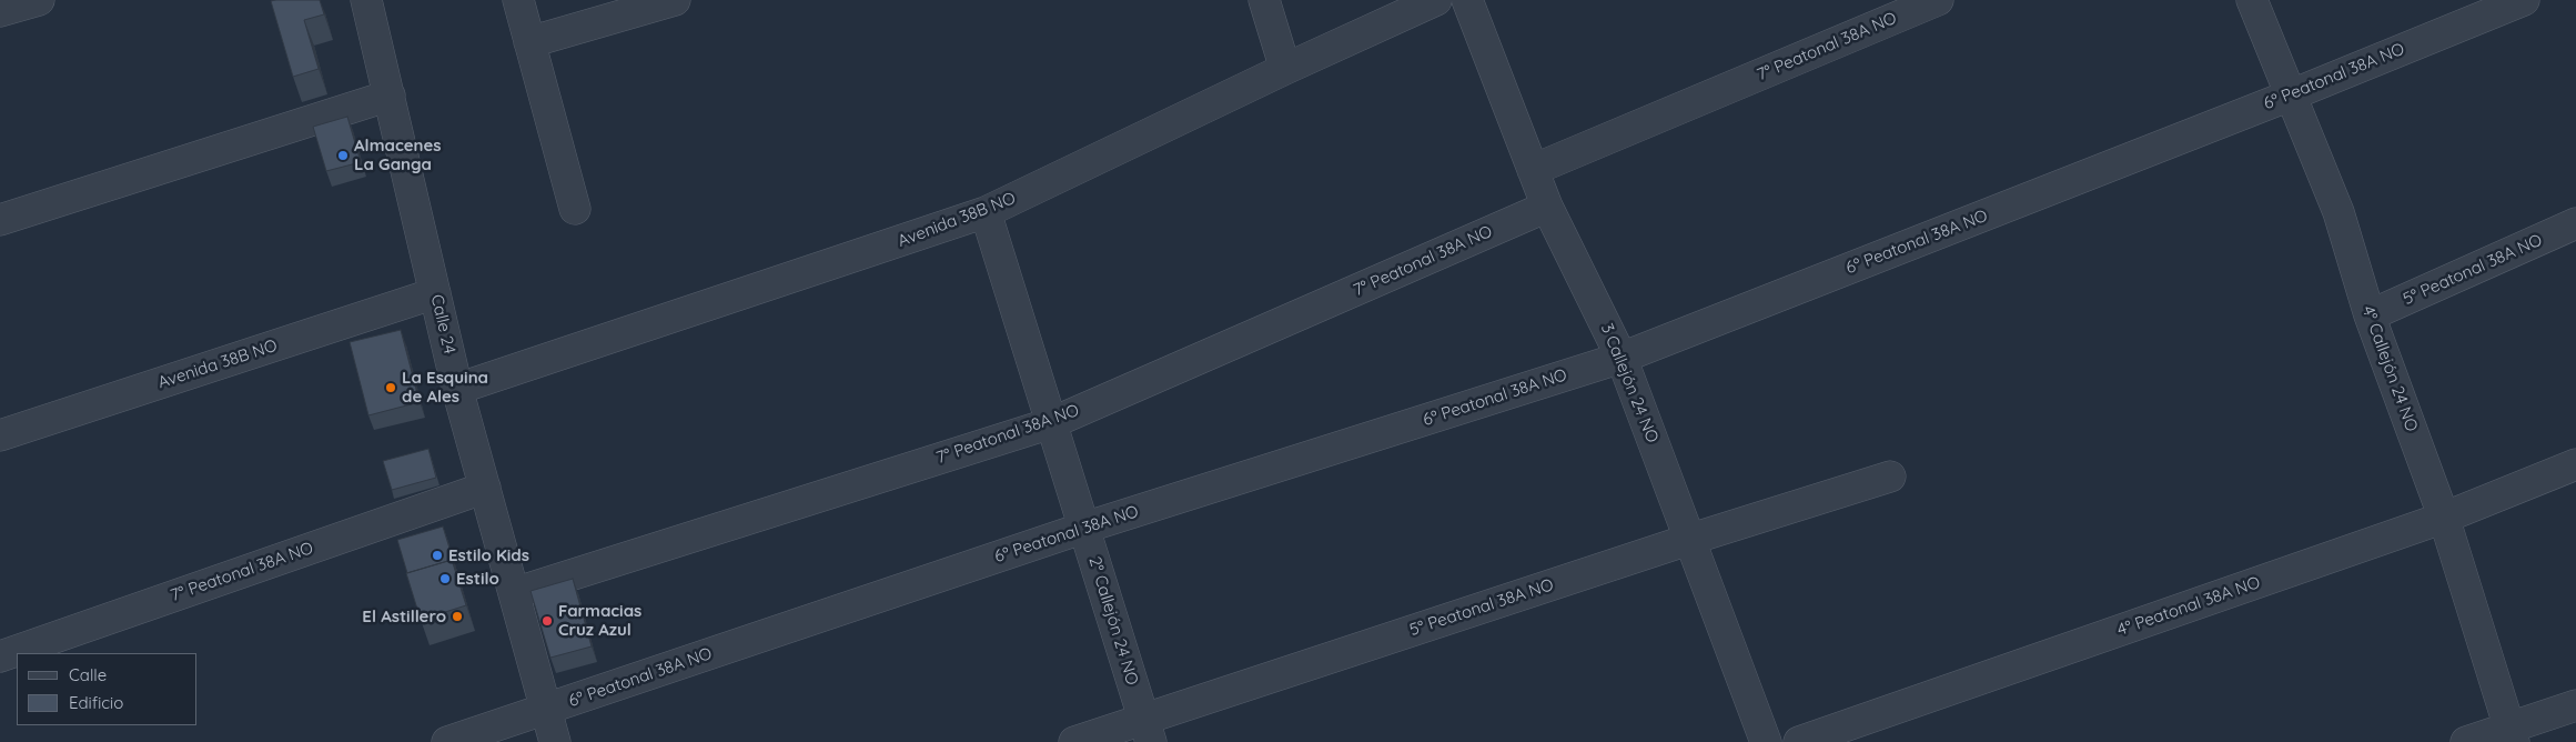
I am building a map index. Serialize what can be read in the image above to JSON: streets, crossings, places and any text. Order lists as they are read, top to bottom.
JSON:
{
  "streets": {
    "street": [
      "7° Peatonal 38A NO",
      "6º Peatonal 38A NO",
      "Avenida 38B NO",
      "5° Peatonal 38A NO",
      "Calle 24",
      "4° Callejón 24 NO",
      "3 Callejón 24 NO",
      "4° Peatonal 38A NO",
      "2° Callejón 24 NO"
    ]
  },
  "crossings": [
    ["7° Peatonal 38A NO", "Calle 24"],
    ["7° Peatonal 38A NO", "3 Callejón 24 NO"],
    ["7° Peatonal 38A NO", "2° Callejón 24 NO"],
    ["6º Peatonal 38A NO", "Calle 24"],
    ["6º Peatonal 38A NO", "4° Callejón 24 NO"],
    ["6º Peatonal 38A NO", "3 Callejón 24 NO"],
    ["6º Peatonal 38A NO", "2° Callejón 24 NO"],
    ["Avenida 38B NO", "Calle 24"],
    ["Avenida 38B NO", "2° Callejón 24 NO"],
    ["5° Peatonal 38A NO", "4° Callejón 24 NO"],
    ["5° Peatonal 38A NO", "3 Callejón 24 NO"],
    ["5° Peatonal 38A NO", "2° Callejón 24 NO"],
    ["4° Callejón 24 NO", "4° Peatonal 38A NO"]
  ],
  "places": [
    "Almacenes La Ganga",
    "La Esquina de Ales",
    "Estilo Kids",
    "Estilo",
    "El Astillero",
    "Farmacias Cruz Azul"
  ],
  "legend": ["Calle", "Edificio"]
}
